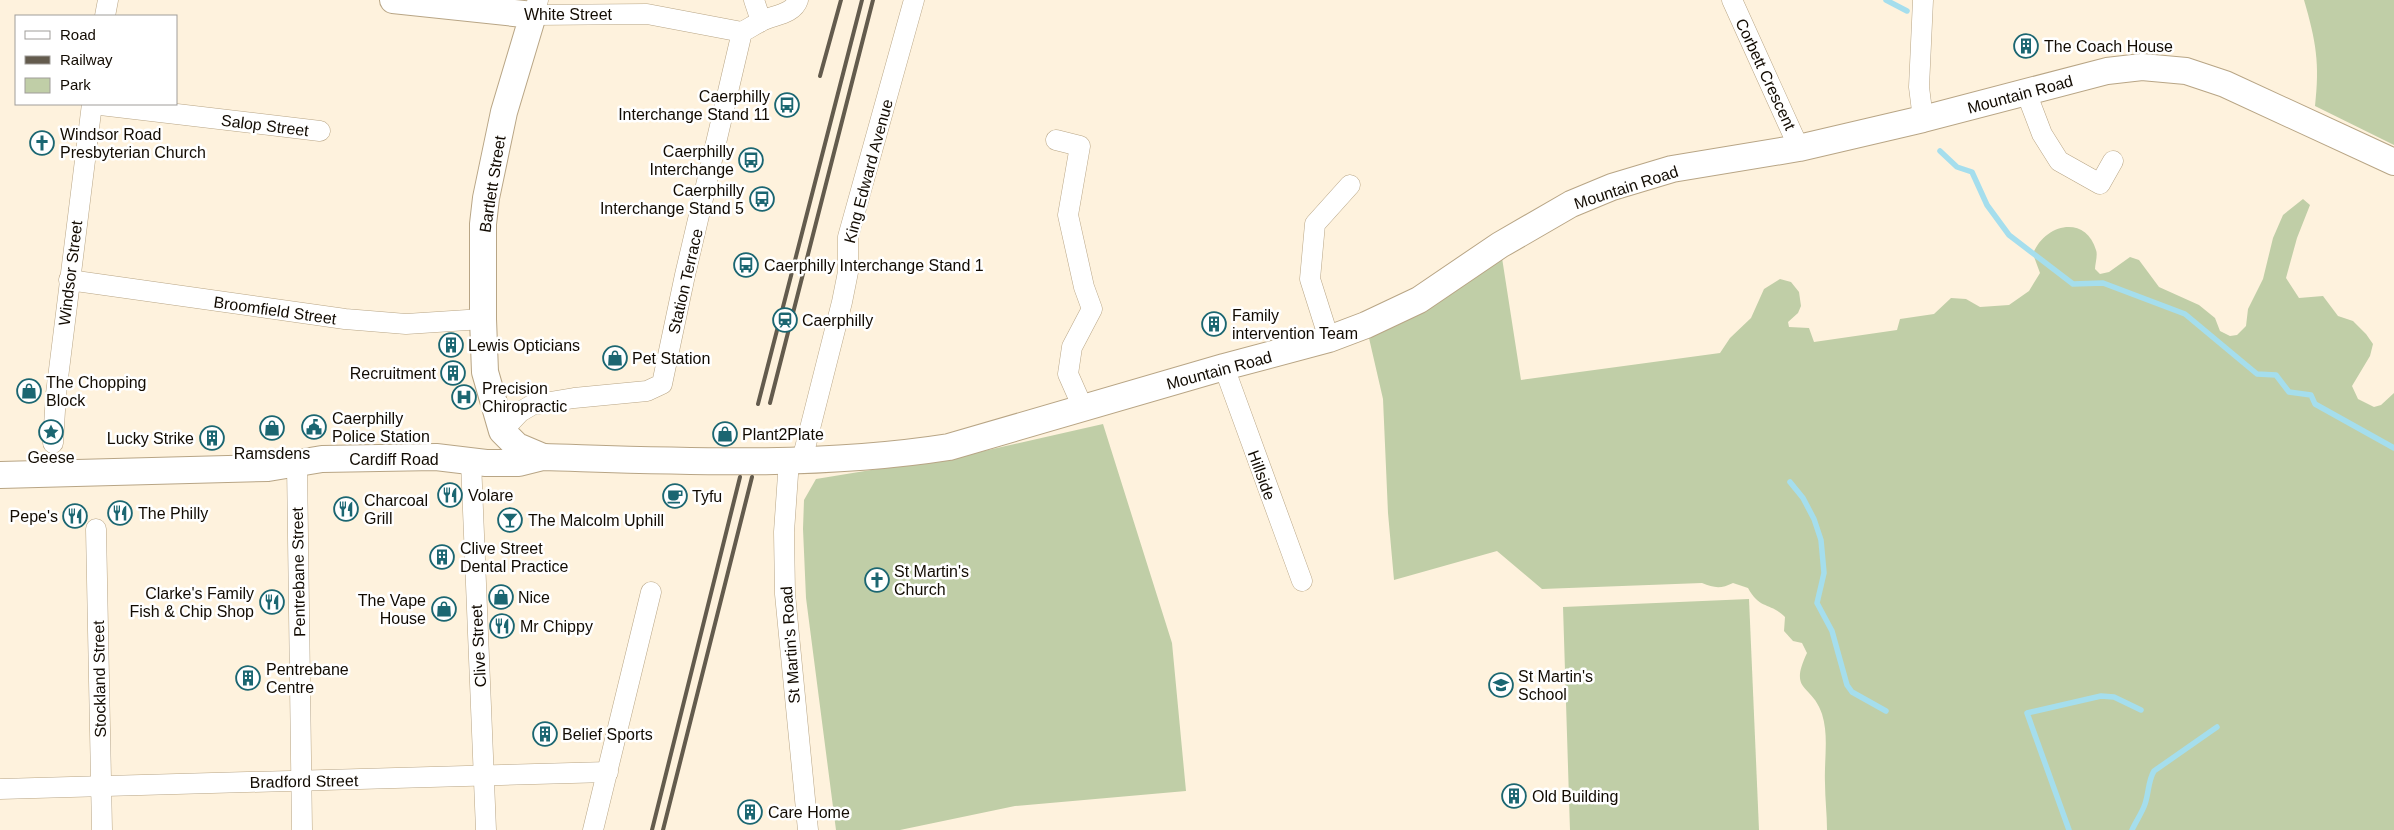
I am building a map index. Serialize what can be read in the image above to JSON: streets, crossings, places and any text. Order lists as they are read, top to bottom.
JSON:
{
  "streets": {
    "main road": [
      "White Street",
      "Mountain Road",
      "Bartlett Street",
      "Station Terrace",
      "Cardiff Road"
    ],
    "street": [
      "Corbett Crescent",
      "Salop Street",
      "King Edward Avenue",
      "Windsor Street",
      "Broomfield Street",
      "Hillside",
      "Pentrebane Street",
      "St Martin's Road",
      "Clive Street",
      "Stockland Street",
      "Bradford Street"
    ]
  },
  "crossings": [
    ["White Street", "Bartlett Street"],
    ["White Street", "Station Terrace"],
    ["Corbett Crescent", "Mountain Road"],
    ["Mountain Road", "King Edward Avenue"],
    ["Mountain Road", "Cardiff Road"],
    ["Mountain Road", "Hillside"],
    ["Mountain Road", "St Martin's Road"],
    ["King Edward Avenue", "Cardiff Road"],
    ["King Edward Avenue", "St Martin's Road"],
    ["Bartlett Street", "Station Terrace"],
    ["Bartlett Street", "Broomfield Street"],
    ["Windsor Street", "Broomfield Street"],
    ["Station Terrace", "Cardiff Road"],
    ["Station Terrace", "Clive Street"],
    ["Cardiff Road", "Pentrebane Street"],
    ["Cardiff Road", "St Martin's Road"],
    ["Cardiff Road", "Clive Street"],
    ["Pentrebane Street", "Bradford Street"],
    ["Clive Street", "Bradford Street"],
    ["Stockland Street", "Bradford Street"]
  ],
  "places": {
    "building": [
      "The Coach House",
      "Family intervention Team",
      "Lewis Opticians",
      "Recruitment",
      "Lucky Strike",
      "Clive Street Dental Practice",
      "Pentrebane Centre",
      "Belief Sports",
      "Old Building",
      "Care Home"
    ],
    "bus stop": [
      "Caerphilly Interchange Stand 11",
      "Caerphilly Interchange",
      "Caerphilly Interchange Stand 5",
      "Caerphilly Interchange Stand 1"
    ],
    "church": ["Windsor Road Presbyterian Church", "St Martin's Church"],
    "station": ["Caerphilly"],
    "shop": [
      "Pet Station",
      "The Chopping Block",
      "Ramsdens",
      "Plant2Plate",
      "Nice",
      "The Vape House"
    ],
    "hospital": ["Precision Chiropractic"],
    "public building": ["Caerphilly Police Station"],
    "place": ["Geese"],
    "restaurant": [
      "Volare",
      "Charcoal Grill",
      "The Philly",
      "Pepe's",
      "Clarke's Family Fish & Chip Shop",
      "Mr Chippy"
    ],
    "cafe": ["Tyfu"],
    "bar": ["The Malcolm Uphill"],
    "school or university": ["St Martin's School"]
  },
  "legend": ["Road", "Railway", "Park"]
}
